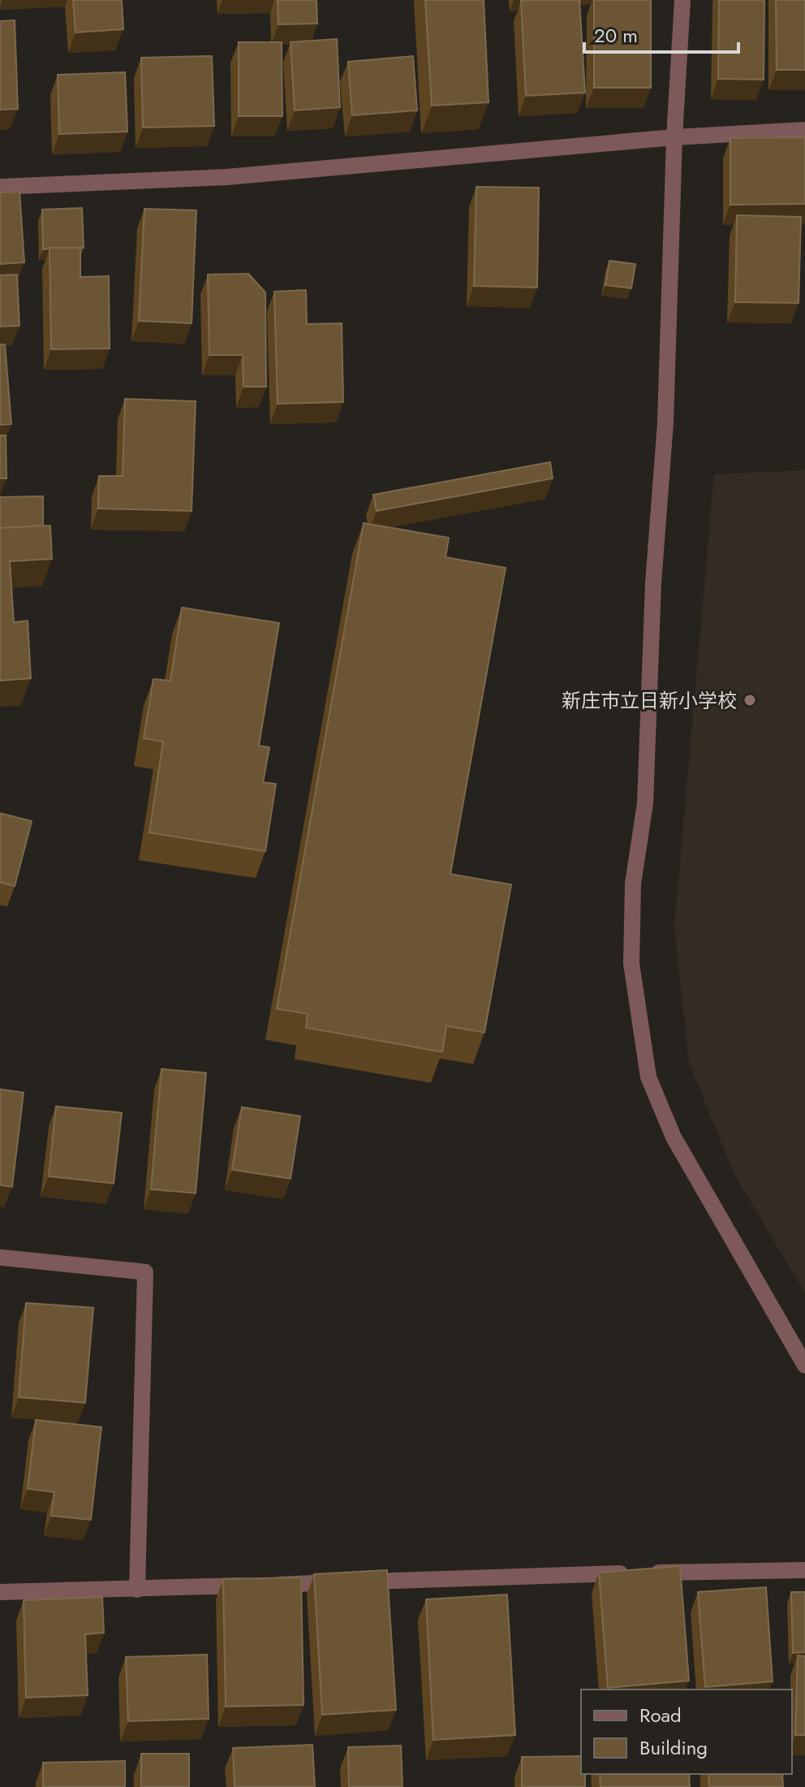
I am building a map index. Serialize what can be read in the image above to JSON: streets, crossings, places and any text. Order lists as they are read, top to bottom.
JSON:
{
  "places": ["新庄市立日新小学校"],
  "legend": ["Road", "Building"],
  "scale_bar": "20 m"
}
